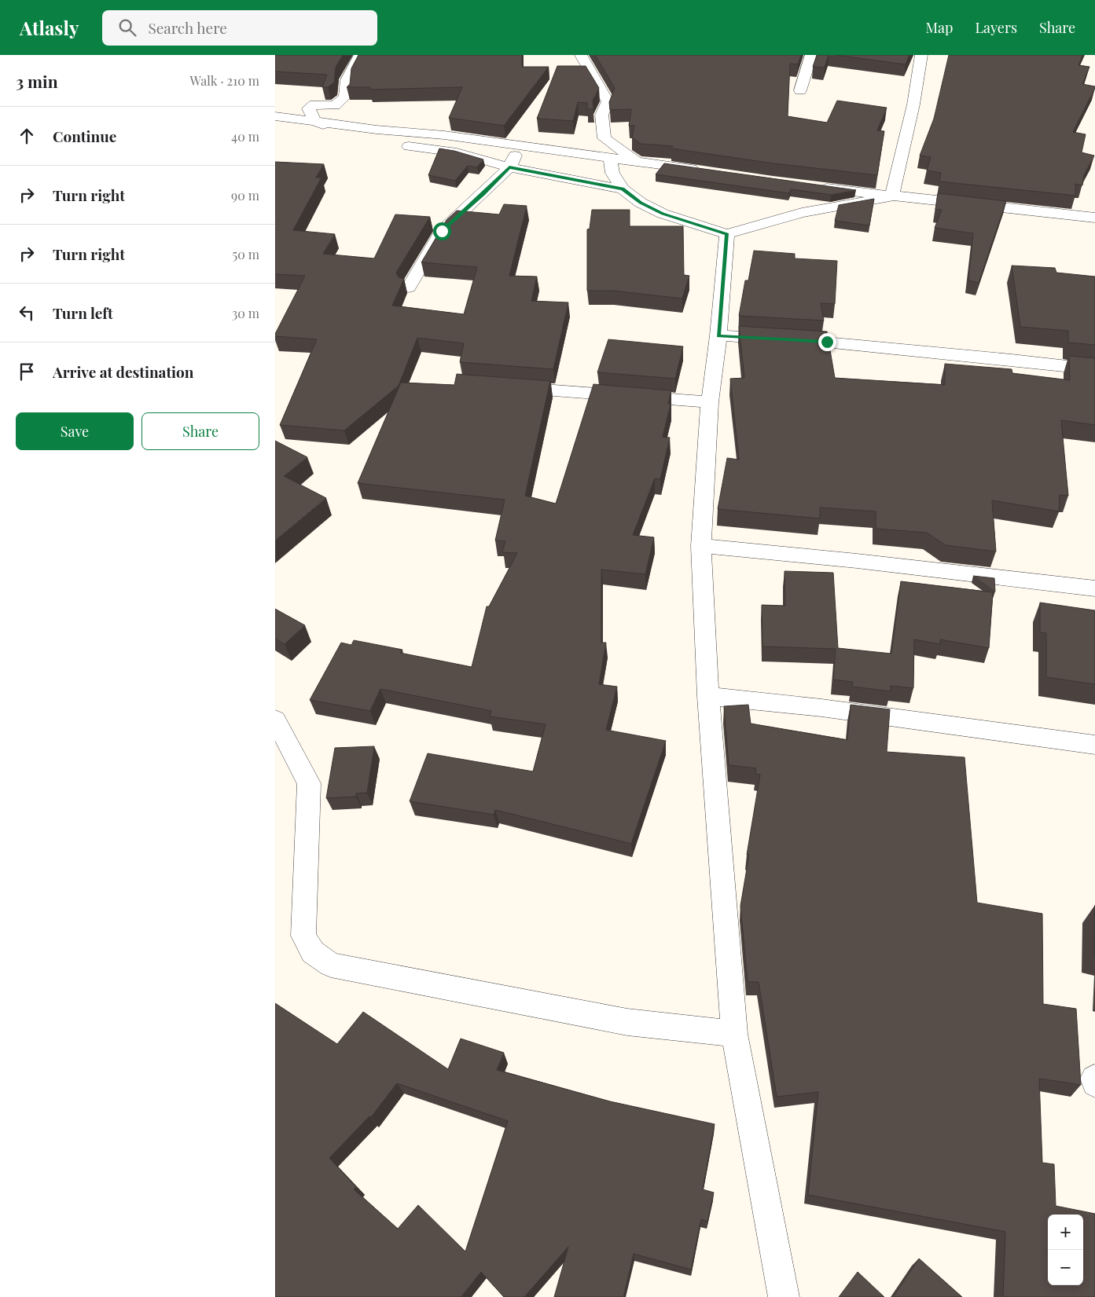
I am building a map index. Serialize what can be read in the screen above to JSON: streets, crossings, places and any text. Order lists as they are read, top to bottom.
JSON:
{
  "page": {
    "header": "Atlasly",
    "search": "Search here",
    "nav": ["Map", "Layers", "Share"],
    "heading": ["3 min", "Walk · 210 m"],
    "list": [
      ["Continue", "40 m"],
      ["Turn right", "90 m"],
      ["Turn right", "50 m"],
      ["Turn left", "30 m"],
      "Arrive at destination"
    ],
    "buttons": ["Save", "Share"],
    "map_buttons": ["+", "−"]
  }
}
